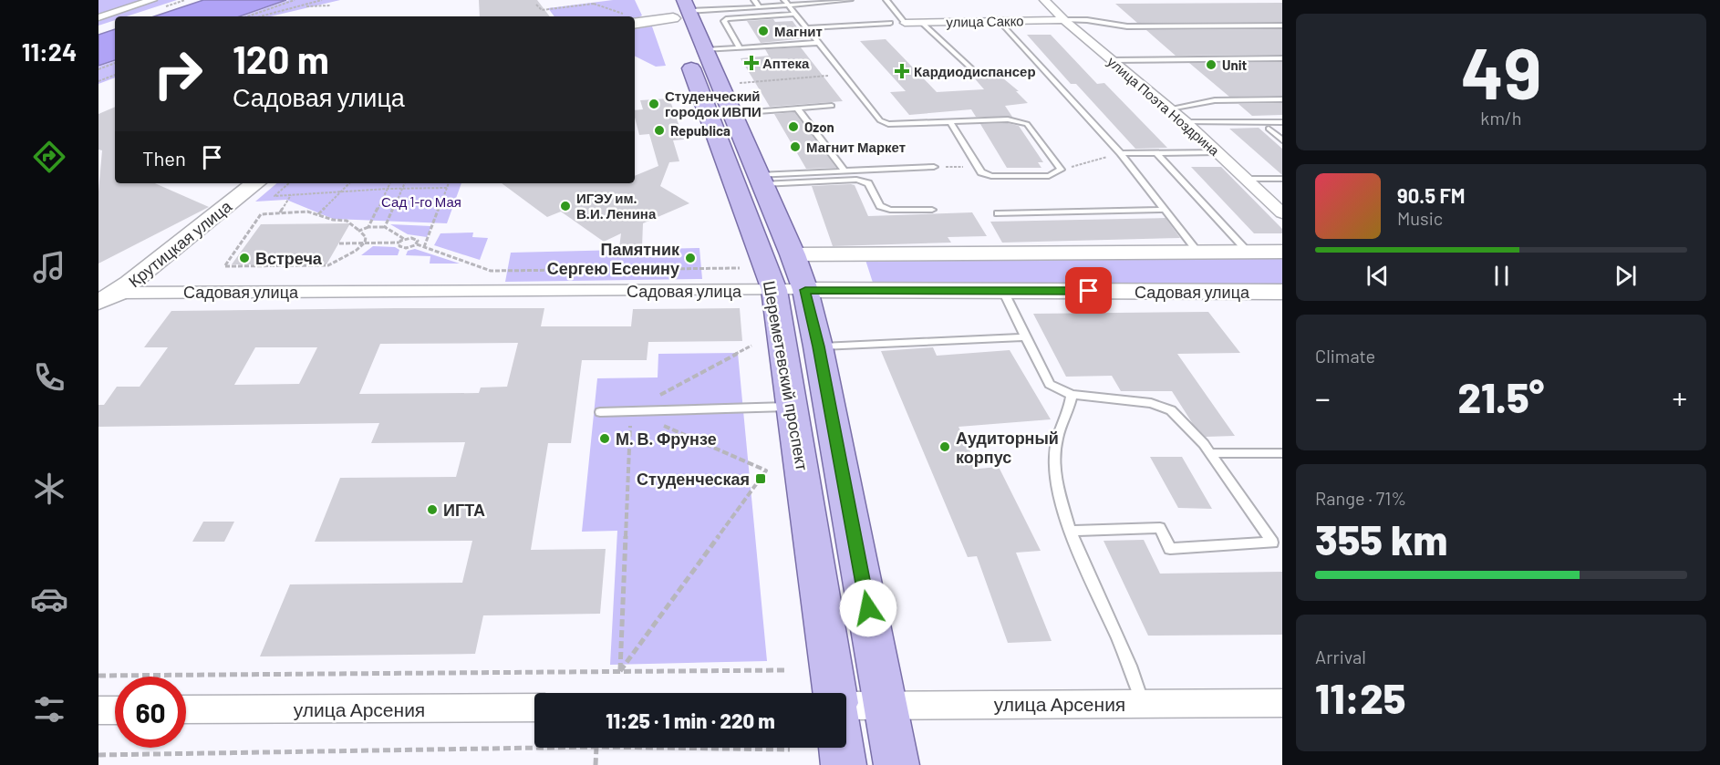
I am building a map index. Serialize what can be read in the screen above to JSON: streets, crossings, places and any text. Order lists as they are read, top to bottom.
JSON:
{
  "streets": {
    "main road": ["Шереметевский проспект"],
    "street": [
      "улица Сакко",
      "улица Поэта Ноздрина",
      "Крутицкая улица",
      "Садовая улица",
      "улица Арсения"
    ]
  },
  "crossings": [
    ["улица Сакко", "улица Поэта Ноздрина"],
    ["Крутицкая улица", "Садовая улица"],
    ["Садовая улица", "Шереметевский проспект"],
    ["Шереметевский проспект", "улица Арсения"]
  ],
  "parks": ["Сад 1-го Мая"],
  "places": {
    "other": [
      "Магнит",
      "Unit",
      "Студенческий городок ИВПИ",
      "Ozon",
      "Republica",
      "Магнит Маркет",
      "ИГЭУ им. В.И. Ленина",
      "Встреча",
      "Памятник Сергею Есенину",
      "М. В. Фрунзе",
      "Аудиторный корпус",
      "ИГТА"
    ],
    "health": ["Аптека", "Кардиодиспансер"],
    "transit": ["Студенческая"]
  },
  "page": {
    "tabs": "11:24",
    "tile": [
      ["49", "km/h"],
      "Climate",
      ["Range · 71%", "355 km"],
      ["Arrival", "11:25"]
    ],
    "turn": ["120 m", "Садовая улица"],
    "then": "Then",
    "song": ["90.5 FM", "Music"],
    "heat": ["−", "21.5°", "+"],
    "limit": "60",
    "trip": "11:25 · 1 min · 220 m"
  }
}
